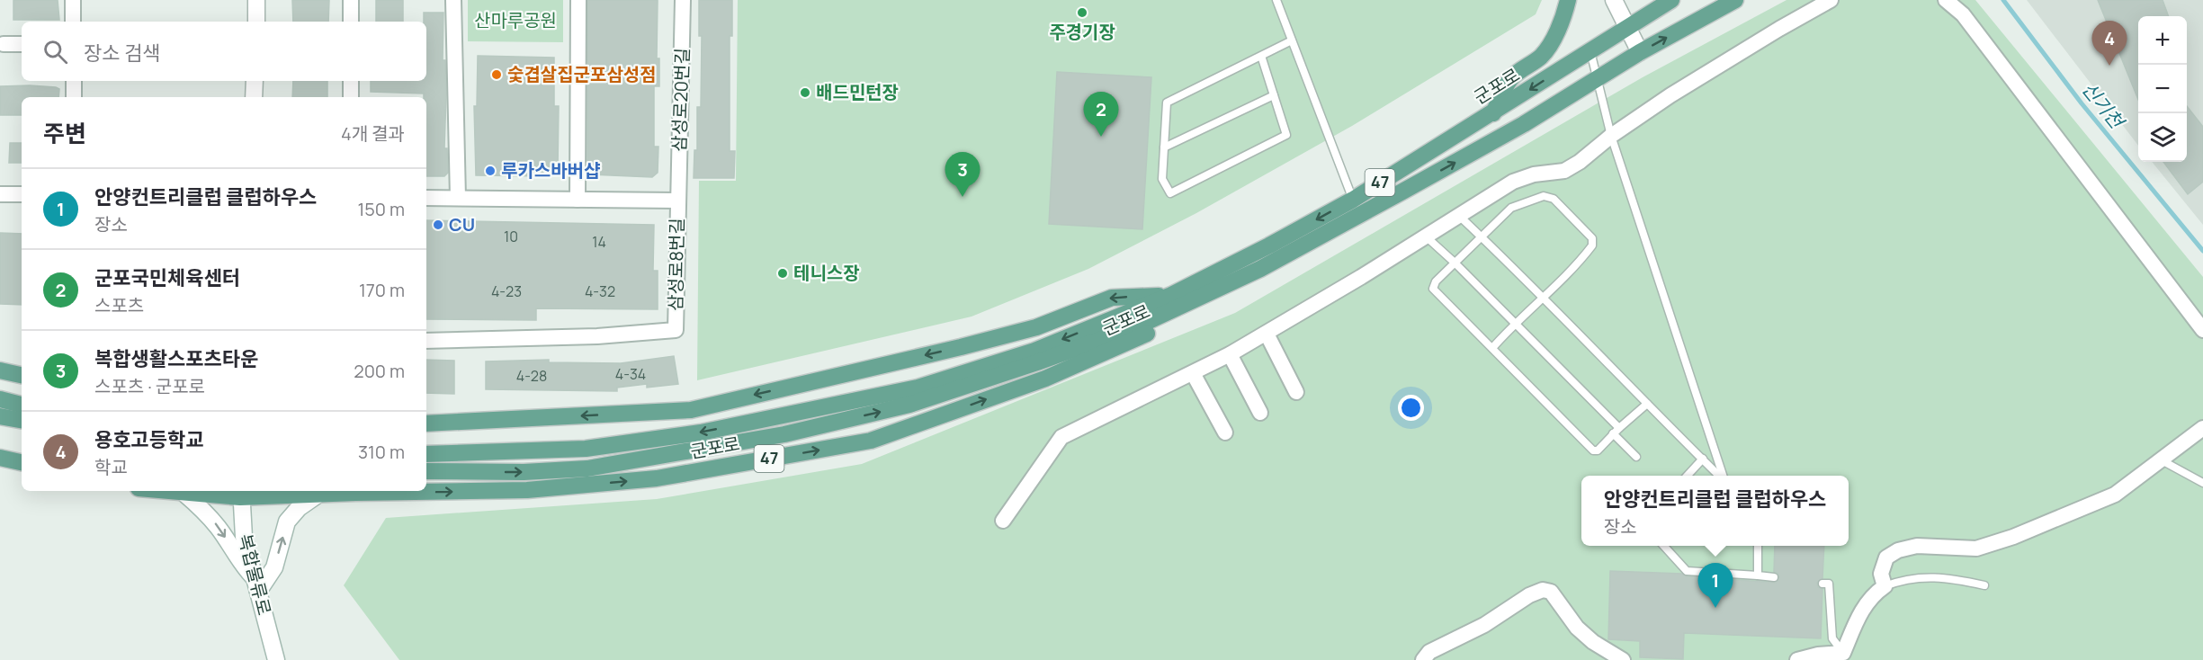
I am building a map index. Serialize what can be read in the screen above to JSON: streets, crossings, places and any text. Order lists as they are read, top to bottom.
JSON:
{
  "streets": {
    "main road": ["군포로", "47", "복합물류로"],
    "street": ["삼성로20번길", "삼성로8번길"]
  },
  "crossings": [
    ["군포로", "복합물류로"],
    ["삼성로20번길", "삼성로8번길"]
  ],
  "water": ["신기천"],
  "parks": ["산마루공원"],
  "places": [
    "주경기장",
    "숯겹살집군포삼성점",
    "배드민턴장",
    "루카스바버샵",
    "CU",
    "테니스장"
  ],
  "house_numbers": [
    "10",
    "14",
    "4-23",
    "4-32",
    "4-34",
    "4-28"
  ],
  "page": {
    "map_buttons": ["+", "−"],
    "pins": [
      "4",
      "2",
      "3",
      "1"
    ],
    "search": "장소 검색",
    "heading": ["주변", "4개 결과"],
    "list": [
      {
        "mark": "1",
        "name": "안양컨트리클럽 클럽하우스",
        "note": "장소",
        "value": "150 m"
      },
      {
        "mark": "2",
        "name": "군포국민체육센터",
        "note": "스포츠",
        "value": "170 m"
      },
      {
        "mark": "3",
        "name": "복합생활스포츠타운",
        "note": "스포츠 · 군포로",
        "value": "200 m"
      },
      {
        "mark": "4",
        "name": "용호고등학교",
        "note": "학교",
        "value": "310 m"
      }
    ],
    "popup": ["안양컨트리클럽 클럽하우스", "장소"]
  }
}
